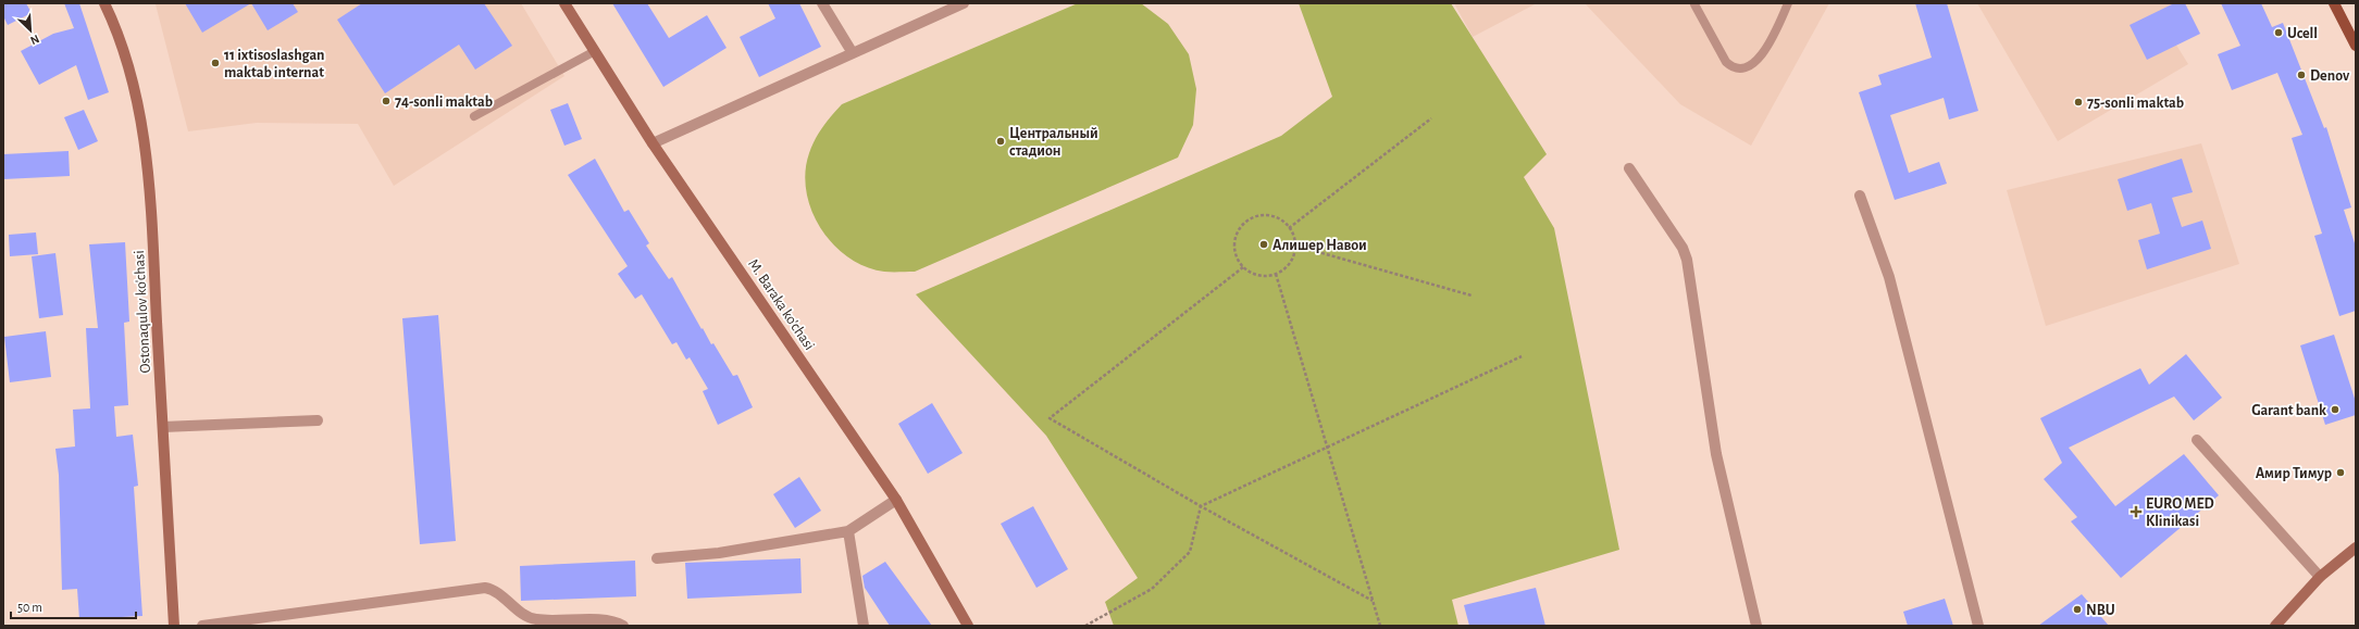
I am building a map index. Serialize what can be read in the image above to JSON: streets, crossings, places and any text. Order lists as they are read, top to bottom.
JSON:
{
  "streets": {
    "street": ["M. Baraka ko'chasi", "Ostonaqulov ko'chasi"]
  },
  "places": {
    "other": [
      "Ucell",
      "11 ixtisoslashgan maktab internat",
      "Denov",
      "74-sonli maktab",
      "75-sonli maktab",
      "Центральный стадион",
      "Алишер Навои",
      "Garant bank",
      "Амир Тимур",
      "NBU"
    ],
    "health": ["EURO MED Klinikasi"]
  },
  "scale_bar": "50 m",
  "north": "bottom right"
}
